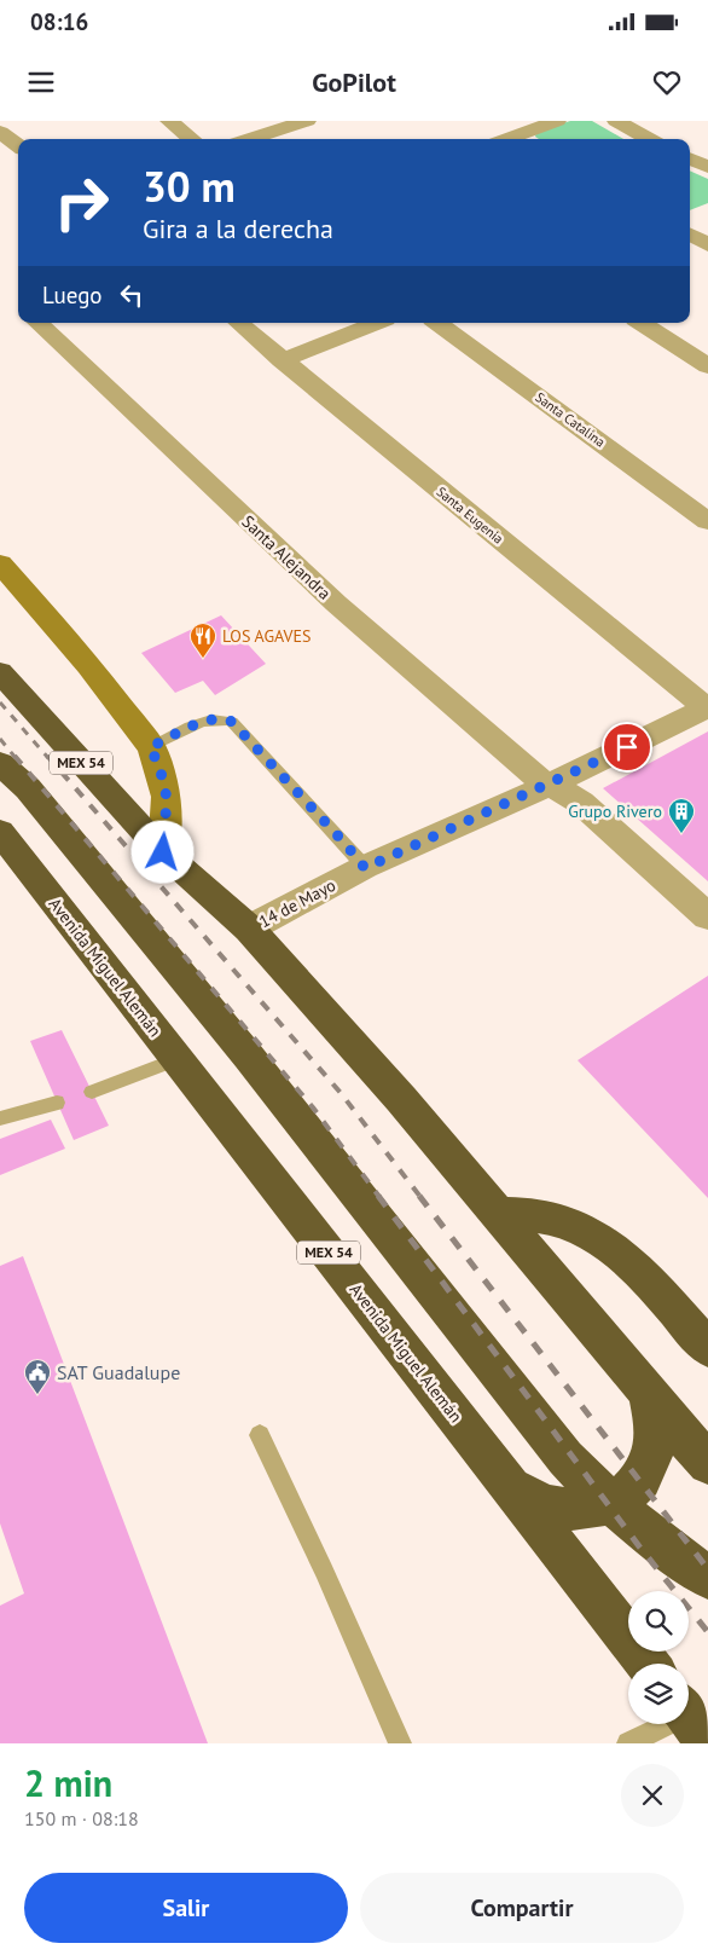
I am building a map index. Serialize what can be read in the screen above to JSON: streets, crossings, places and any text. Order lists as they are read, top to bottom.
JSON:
{
  "streets": {
    "highway": ["MEX 54", "Avenida Miguel Alemán"],
    "street": [
      "Santa Catalina",
      "Santa Eugenia",
      "Santa Alejandra",
      "14 de Mayo"
    ]
  },
  "crossings": [
    ["Santa Eugenia", "14 de Mayo"],
    ["Santa Alejandra", "14 de Mayo"],
    ["MEX 54", "14 de Mayo"]
  ],
  "places": {
    "restaurant": ["LOS AGAVES"],
    "building": ["Grupo Rivero"],
    "public building": ["SAT Guadalupe"]
  },
  "page": {
    "status": "08:16",
    "header": "GoPilot",
    "turn": ["30 m", "Gira a la derecha"],
    "then": "Luego",
    "heading": ["2 min", "150 m · 08:18"],
    "buttons": ["Salir", "Compartir"]
  }
}
